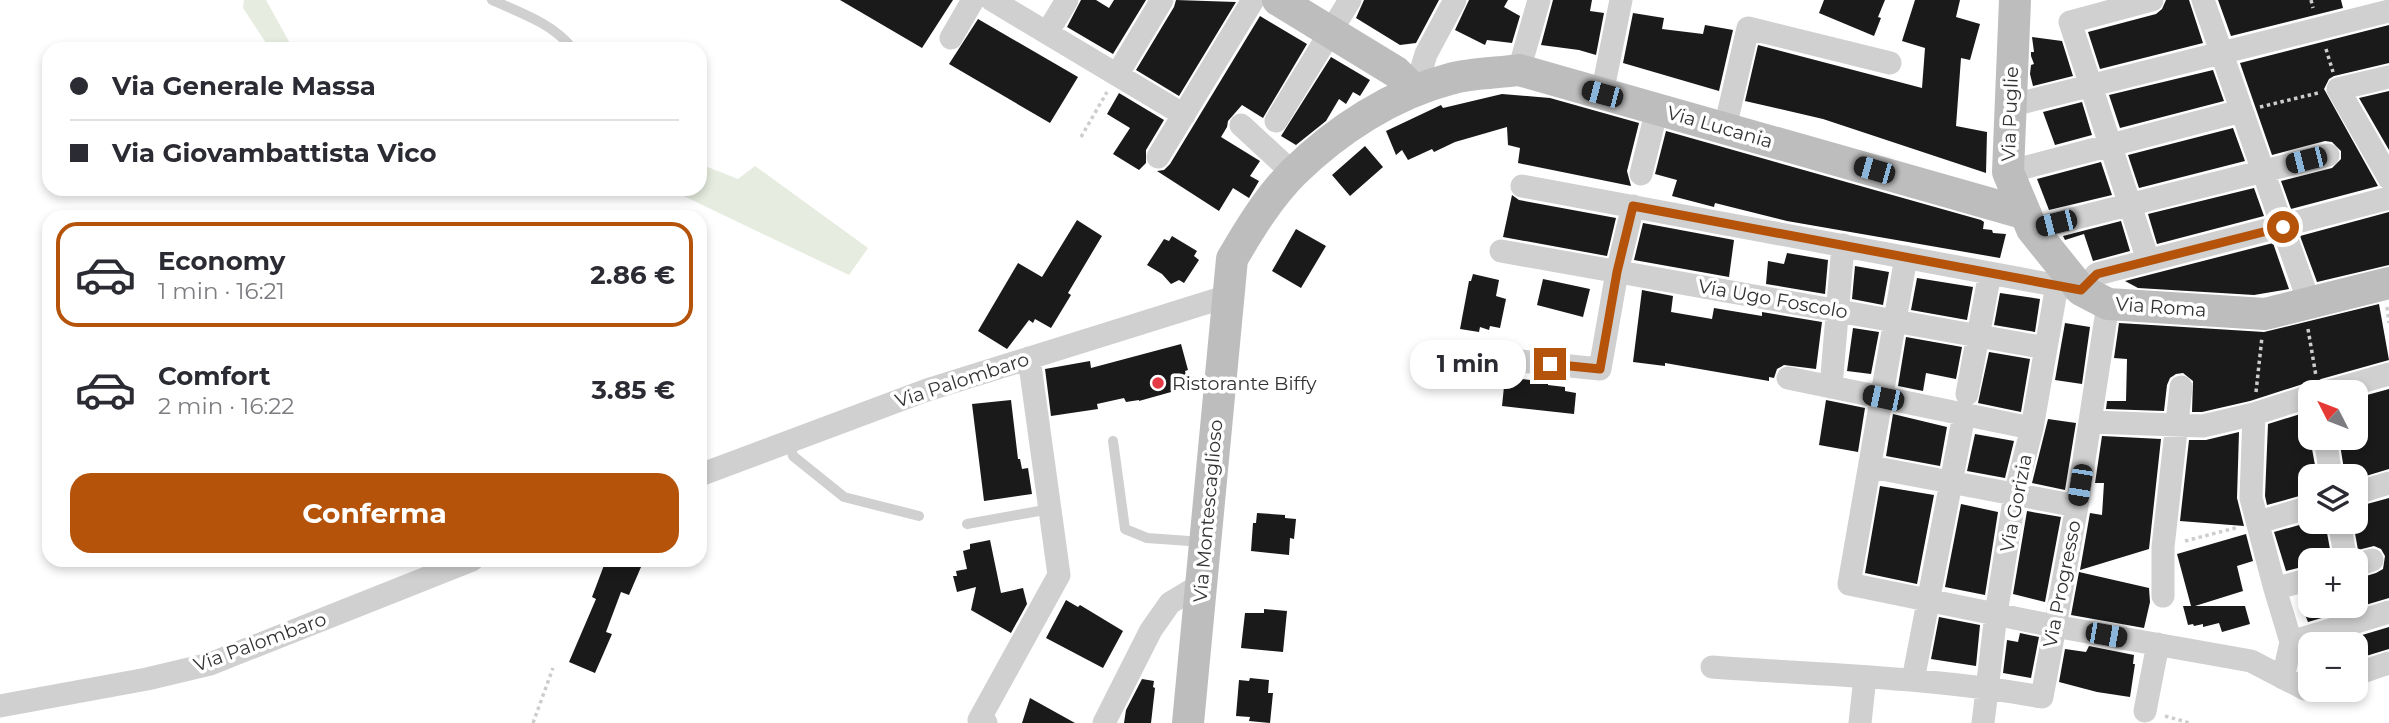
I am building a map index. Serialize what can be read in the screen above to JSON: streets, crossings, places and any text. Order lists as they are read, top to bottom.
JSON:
{
  "streets": {
    "street": [
      "Via Puglie",
      "Via Lucania",
      "Via Ugo Foscolo",
      "Via Roma",
      "Via Palombaro",
      "Via Gorizia",
      "Via Montescaglioso",
      "Via Progresso"
    ]
  },
  "crossings": [
    ["Via Puglie", "Via Lucania"],
    ["Via Puglie", "Via Roma"],
    ["Via Puglie", "Via Gorizia"],
    ["Via Puglie", "Via Progresso"],
    ["Via Lucania", "Via Montescaglioso"],
    ["Via Ugo Foscolo", "Via Gorizia"],
    ["Via Roma", "Via Gorizia"],
    ["Via Roma", "Via Progresso"],
    ["Via Palombaro", "Via Montescaglioso"],
    ["Via Gorizia", "Via Progresso"]
  ],
  "places": ["Ristorante Biffy"],
  "north": "top left",
  "page": {
    "banner": ["Via Generale Massa", "Via Giovambattista Vico"],
    "list": [
      {
        "name": "Economy",
        "note": "1 min · 16:21",
        "value": "2.86 €"
      },
      {
        "name": "Comfort",
        "note": "2 min · 16:22",
        "value": "3.85 €"
      }
    ],
    "bubble": "1 min",
    "map_buttons": ["+", "−"],
    "buttons": "Conferma"
  }
}
